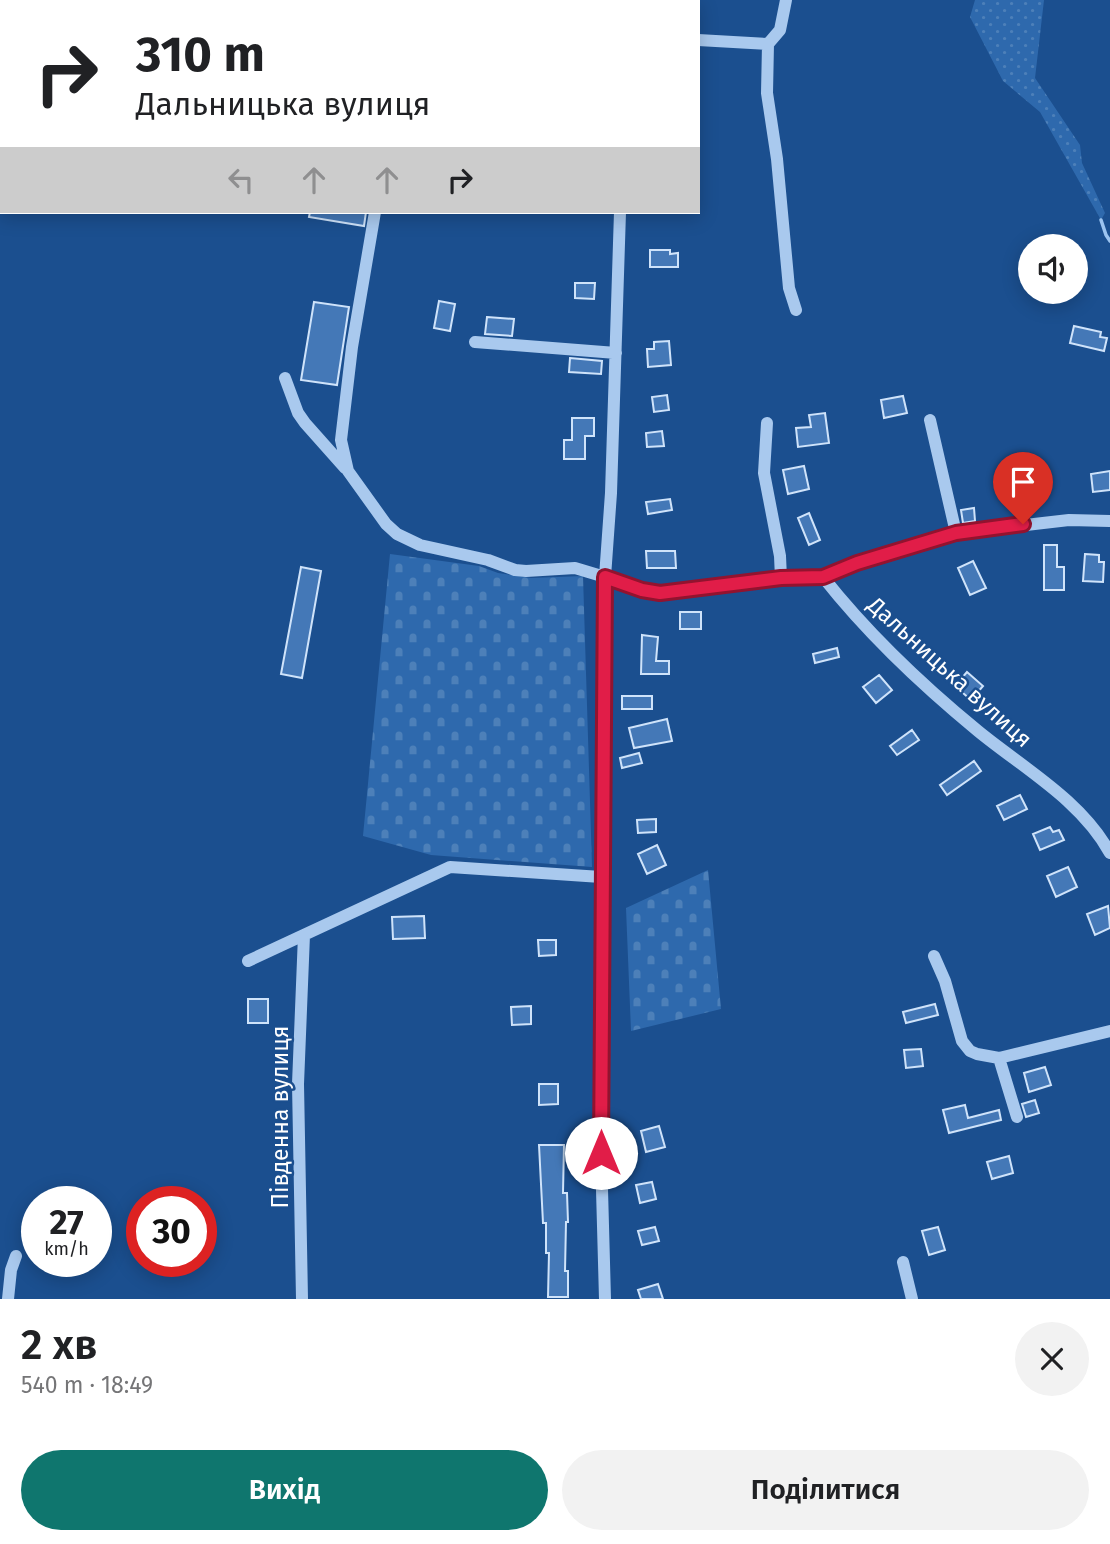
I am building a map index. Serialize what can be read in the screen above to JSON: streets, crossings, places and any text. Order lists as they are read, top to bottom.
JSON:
{
  "streets": {
    "street": ["Дальницька вулиця", "Південна вулиця"]
  },
  "page": {
    "turn": ["310 m", "Дальницька вулиця"],
    "speed": "27 km/h",
    "limit": "30",
    "heading": ["2 хв", "540 m · 18:49"],
    "buttons": ["Вихід", "Поділитися"]
  }
}
